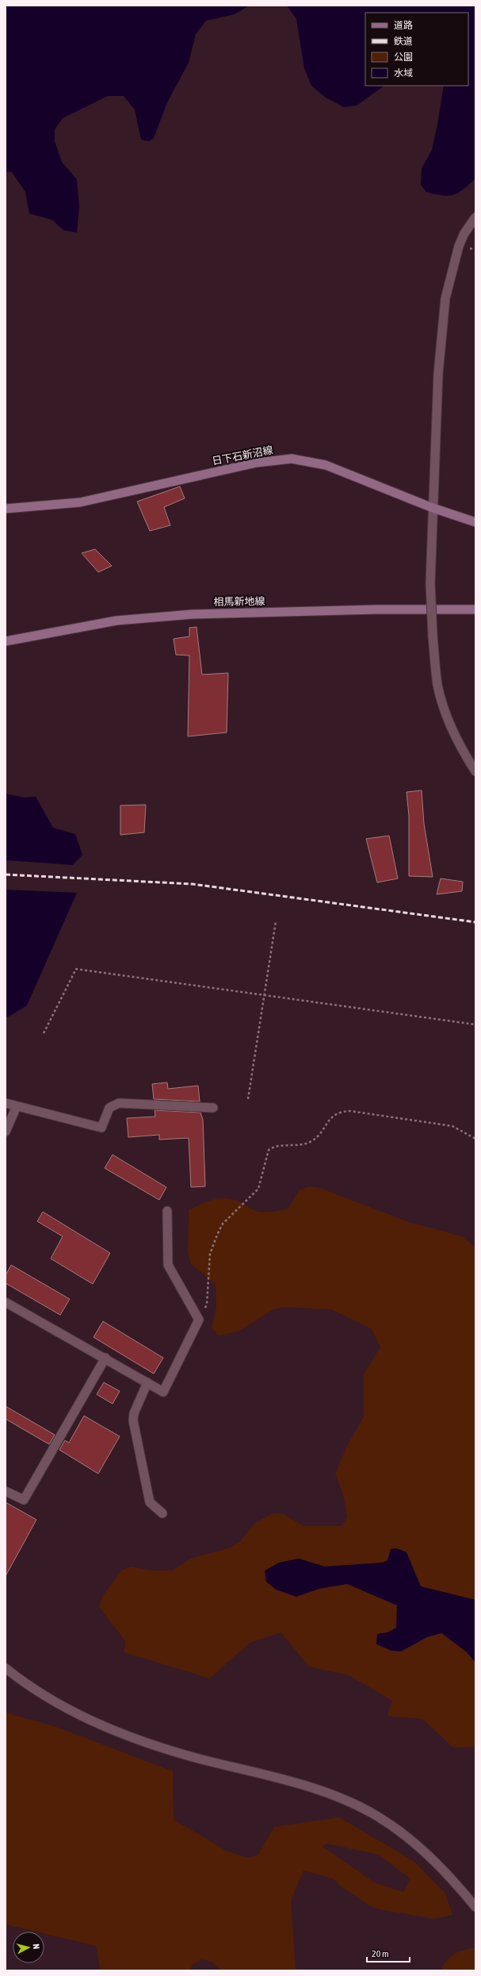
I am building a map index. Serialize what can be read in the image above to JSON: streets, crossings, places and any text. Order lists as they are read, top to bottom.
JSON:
{
  "streets": {
    "main road": ["日下石新沼線", "相馬新地線"]
  },
  "legend": [
    "道路",
    "鉄道",
    "公園",
    "水域"
  ],
  "scale_bar": "20 m",
  "north": "right"
}
